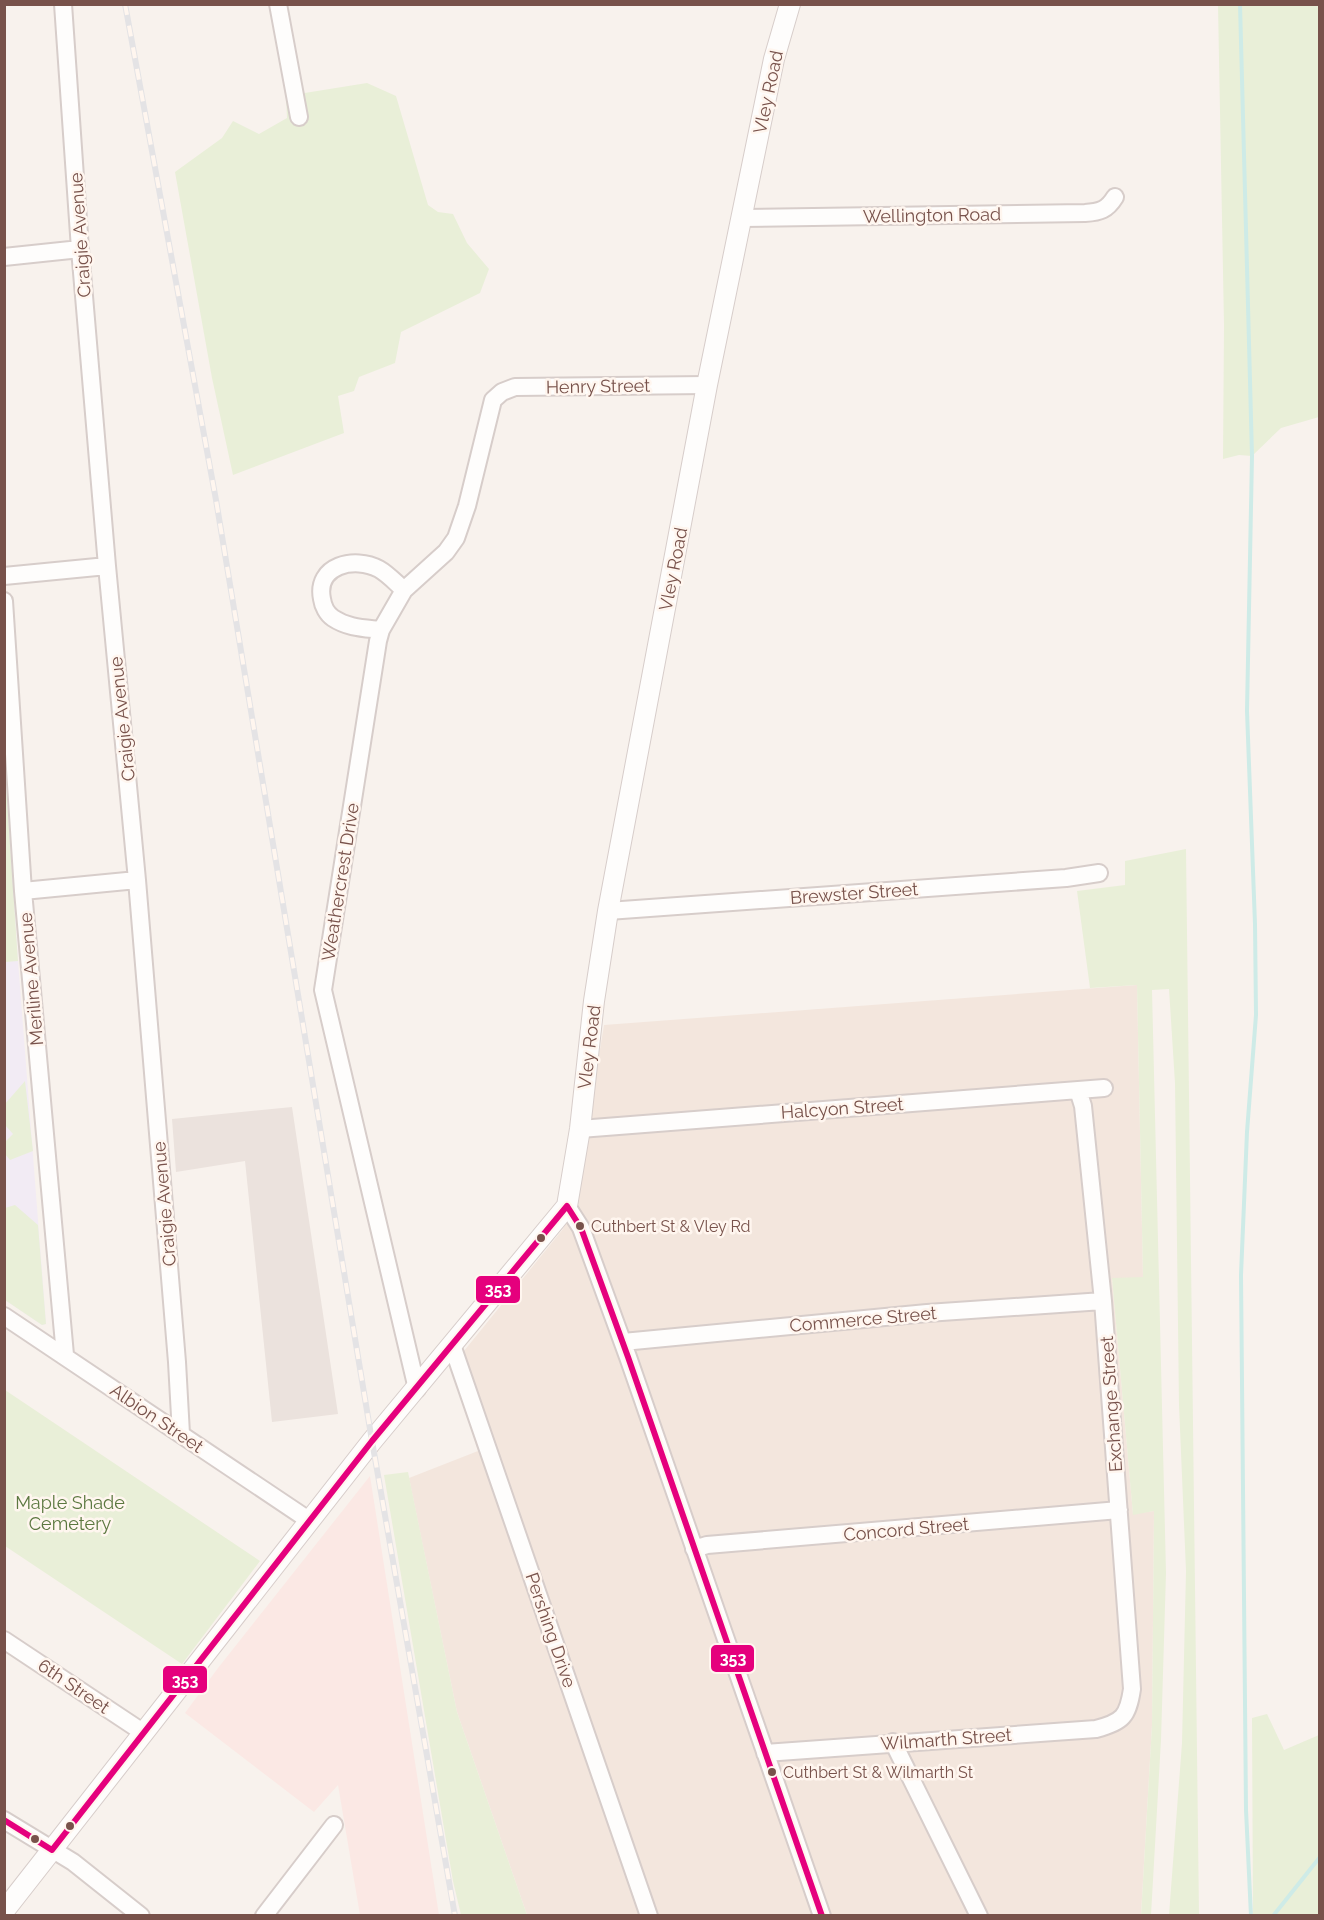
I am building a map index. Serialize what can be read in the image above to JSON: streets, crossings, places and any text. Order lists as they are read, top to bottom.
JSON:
{
  "streets": {
    "street": [
      "Vley Road",
      "Wellington Road",
      "Craigie Avenue",
      "Henry Street",
      "Weathercrest Drive",
      "Brewster Street",
      "Meriline Avenue",
      "Halcyon Street",
      "Commerce Street",
      "Exchange Street",
      "Albion Street",
      "Concord Street",
      "Pershing Drive",
      "6th Street",
      "Wilmarth Street"
    ]
  },
  "crossings": [
    ["Vley Road", "Wellington Road"],
    ["Vley Road", "Henry Street"],
    ["Vley Road", "Brewster Street"],
    ["Vley Road", "Halcyon Street"],
    ["Craigie Avenue", "Albion Street"],
    ["Henry Street", "Weathercrest Drive"],
    ["Meriline Avenue", "Albion Street"],
    ["Halcyon Street", "Exchange Street"],
    ["Commerce Street", "Exchange Street"],
    ["Exchange Street", "Concord Street"],
    ["Exchange Street", "Wilmarth Street"]
  ],
  "parks": ["Maple Shade Cemetery"],
  "places": ["Cuthbert St & Vley Rd", "Cuthbert St & Wilmarth St"],
  "lines": ["transit line 353"]
}
